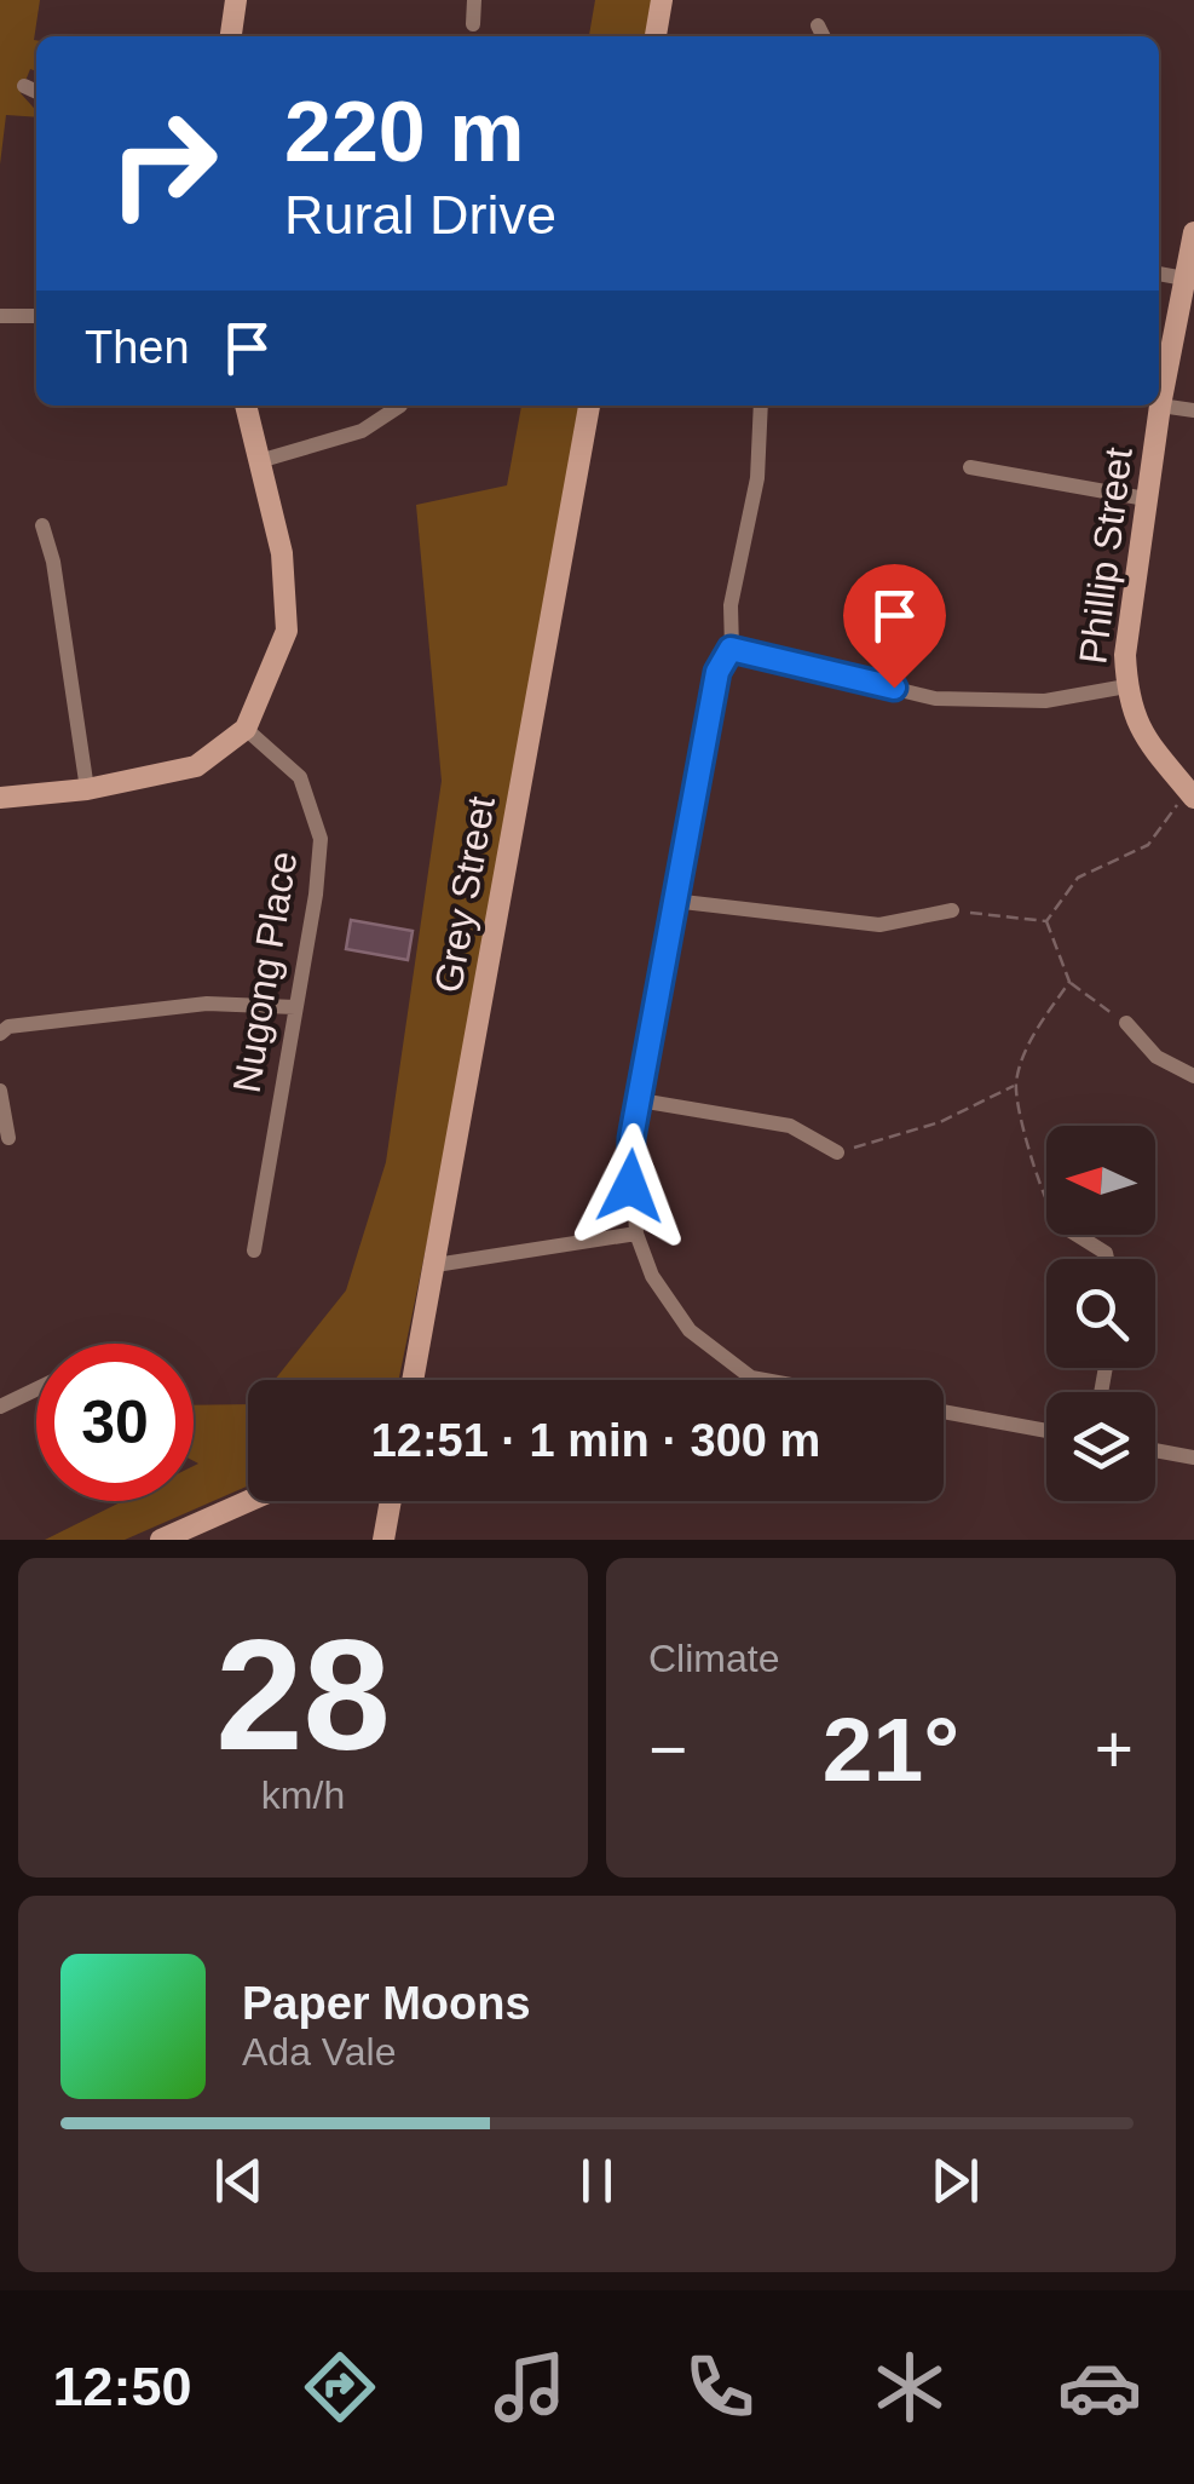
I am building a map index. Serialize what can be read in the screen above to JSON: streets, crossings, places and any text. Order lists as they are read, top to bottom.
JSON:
{
  "streets": {
    "main road": ["Phillip Street", "Grey Street"],
    "street": ["Nugong Place"]
  },
  "north": "left",
  "page": {
    "turn": ["220 m", "Rural Drive"],
    "then": "Then",
    "limit": "30",
    "trip": "12:51 · 1 min · 300 m",
    "tile": [
      ["28", "km/h"],
      "Climate"
    ],
    "heat": ["−", "21°", "+"],
    "song": ["Paper Moons", "Ada Vale"],
    "tabs": "12:50"
  }
}
